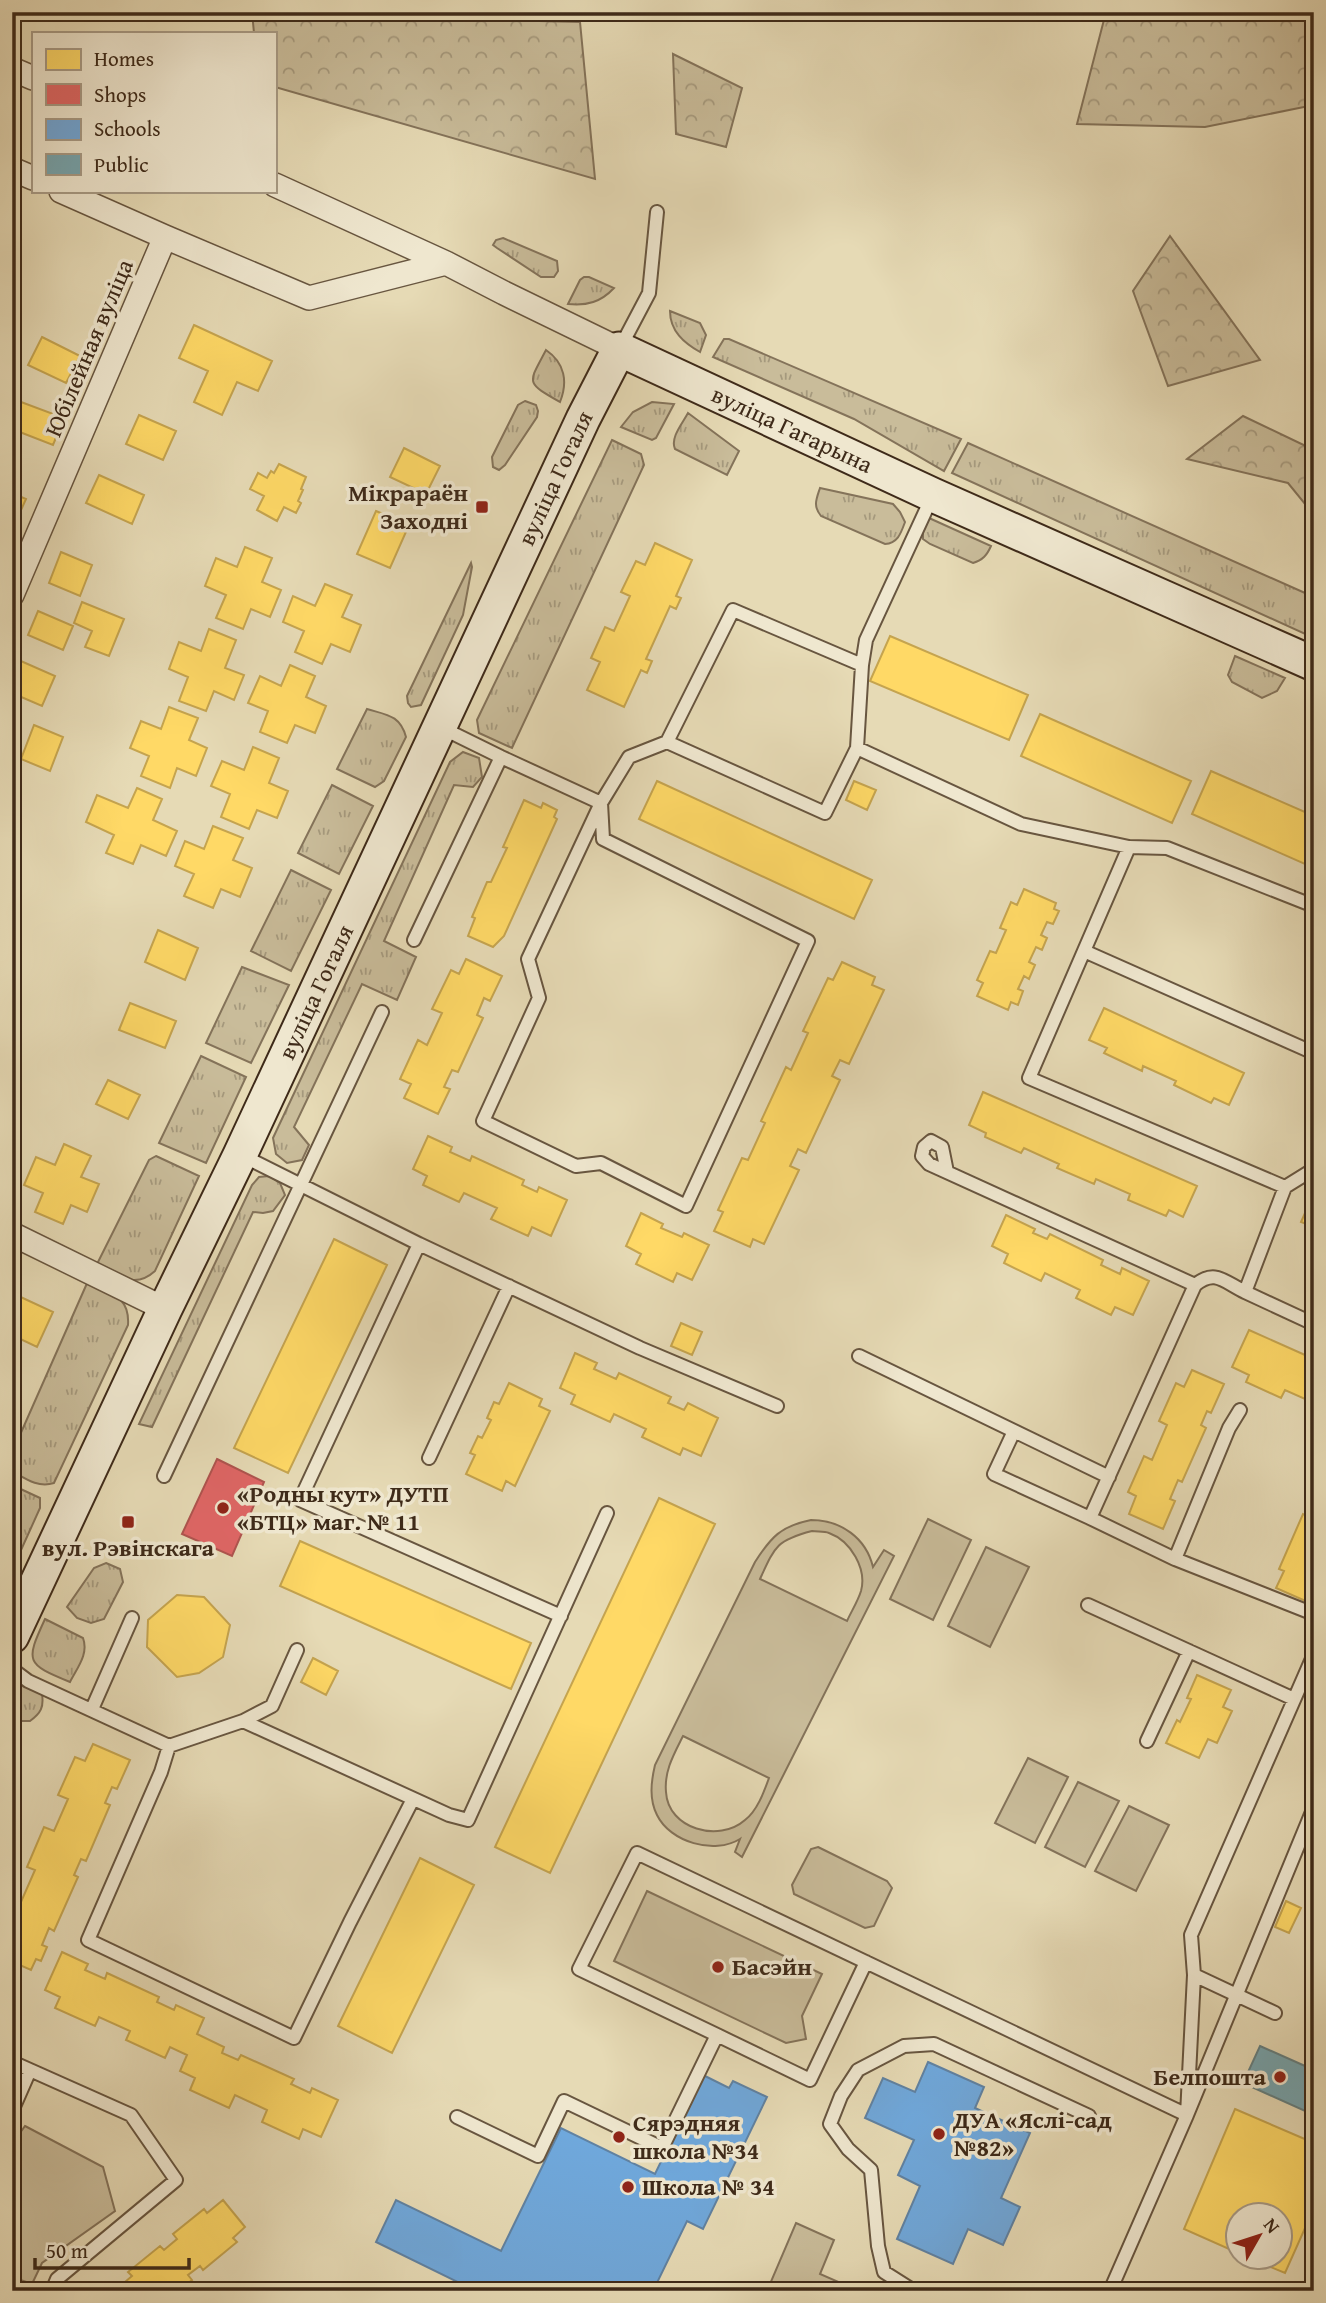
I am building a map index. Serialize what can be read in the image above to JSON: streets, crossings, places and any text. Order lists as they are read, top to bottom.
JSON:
{
  "streets": {
    "main road": ["вуліца Гагарына", "вуліца Гогаля"],
    "street": ["Юбілейная вуліца"]
  },
  "crossings": [
    ["вуліца Гагарына", "вуліца Гогаля"]
  ],
  "places": {
    "transit": ["Мікрараён Заходні", "вул. Рэвінскага"],
    "other": [
      "«Родны кут» ДУТП «БТЦ» маг. № 11",
      "Басэйн",
      "Белпошта",
      "ДУА «Яслі-сад №82»",
      "Сярэдняя школа №34",
      "Школа № 34"
    ]
  },
  "legend": [
    "Homes",
    "Shops",
    "Schools",
    "Public"
  ],
  "scale_bar": "50 m",
  "north": "top right"
}
